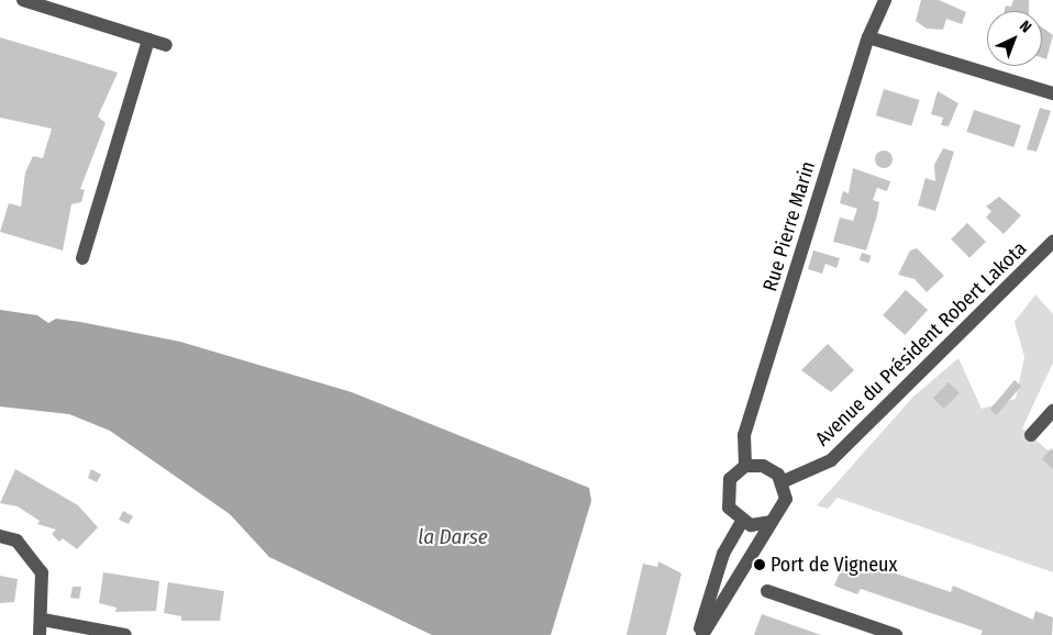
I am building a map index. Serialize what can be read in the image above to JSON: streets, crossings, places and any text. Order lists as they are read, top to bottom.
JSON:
{
  "streets": {
    "street": ["Rue Pierre Marin", "Avenue du Président Robert Lakota"]
  },
  "crossings": [
    ["Rue Pierre Marin", "Avenue du Président Robert Lakota"]
  ],
  "water": ["la Darse"],
  "places": ["Port de Vigneux"],
  "north": "top right"
}
